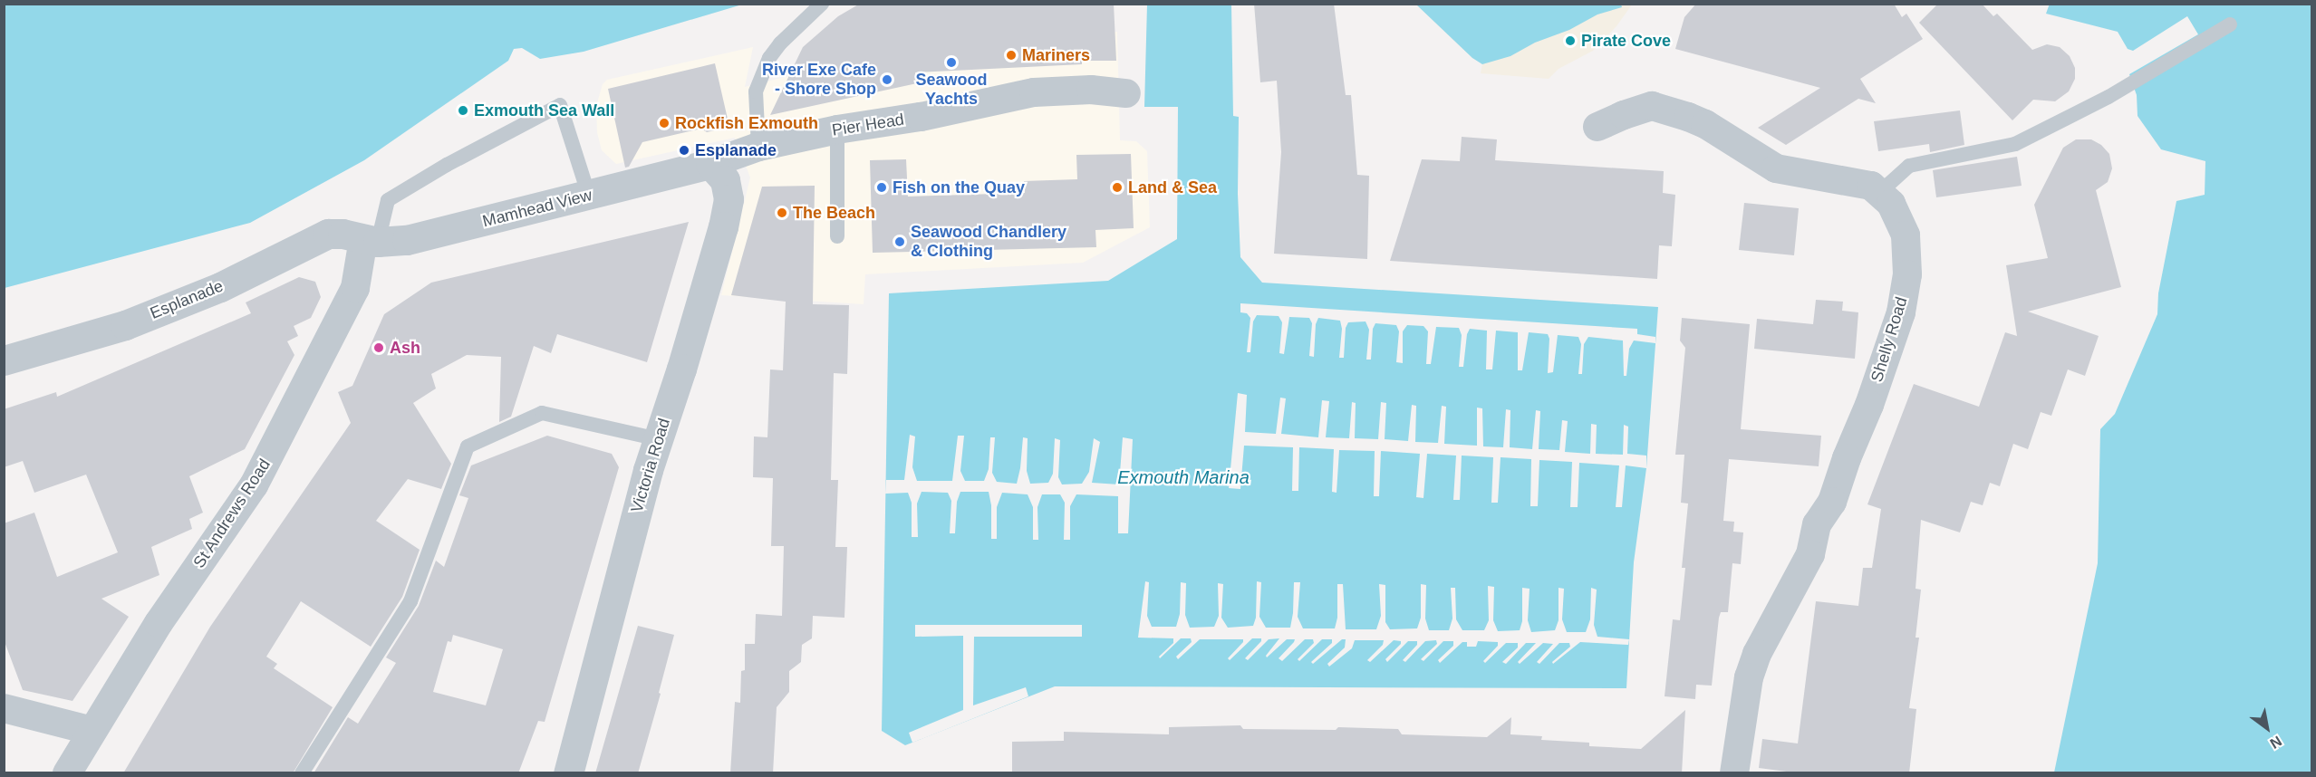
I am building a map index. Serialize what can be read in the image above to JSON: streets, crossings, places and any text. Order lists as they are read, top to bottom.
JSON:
{
  "streets": {
    "street": [
      "Pier Head",
      "Mamhead View",
      "Esplanade",
      "Shelly Road",
      "Victoria Road",
      "St Andrews Road"
    ]
  },
  "crossings": [
    ["Pier Head", "Mamhead View"],
    ["Pier Head", "Victoria Road"],
    ["Mamhead View", "Esplanade"],
    ["Mamhead View", "Victoria Road"],
    ["Mamhead View", "St Andrews Road"],
    ["Esplanade", "St Andrews Road"]
  ],
  "water": ["Exmouth Marina"],
  "places": [
    "Pirate Cove",
    "Mariners",
    "Seawood Yachts",
    "River Exe Cafe - Shore Shop",
    "Exmouth Sea Wall",
    "Rockfish Exmouth",
    "Esplanade",
    "Fish on the Quay",
    "Land & Sea",
    "The Beach",
    "Seawood Chandlery & Clothing",
    "Ash"
  ],
  "north": "bottom right"
}
